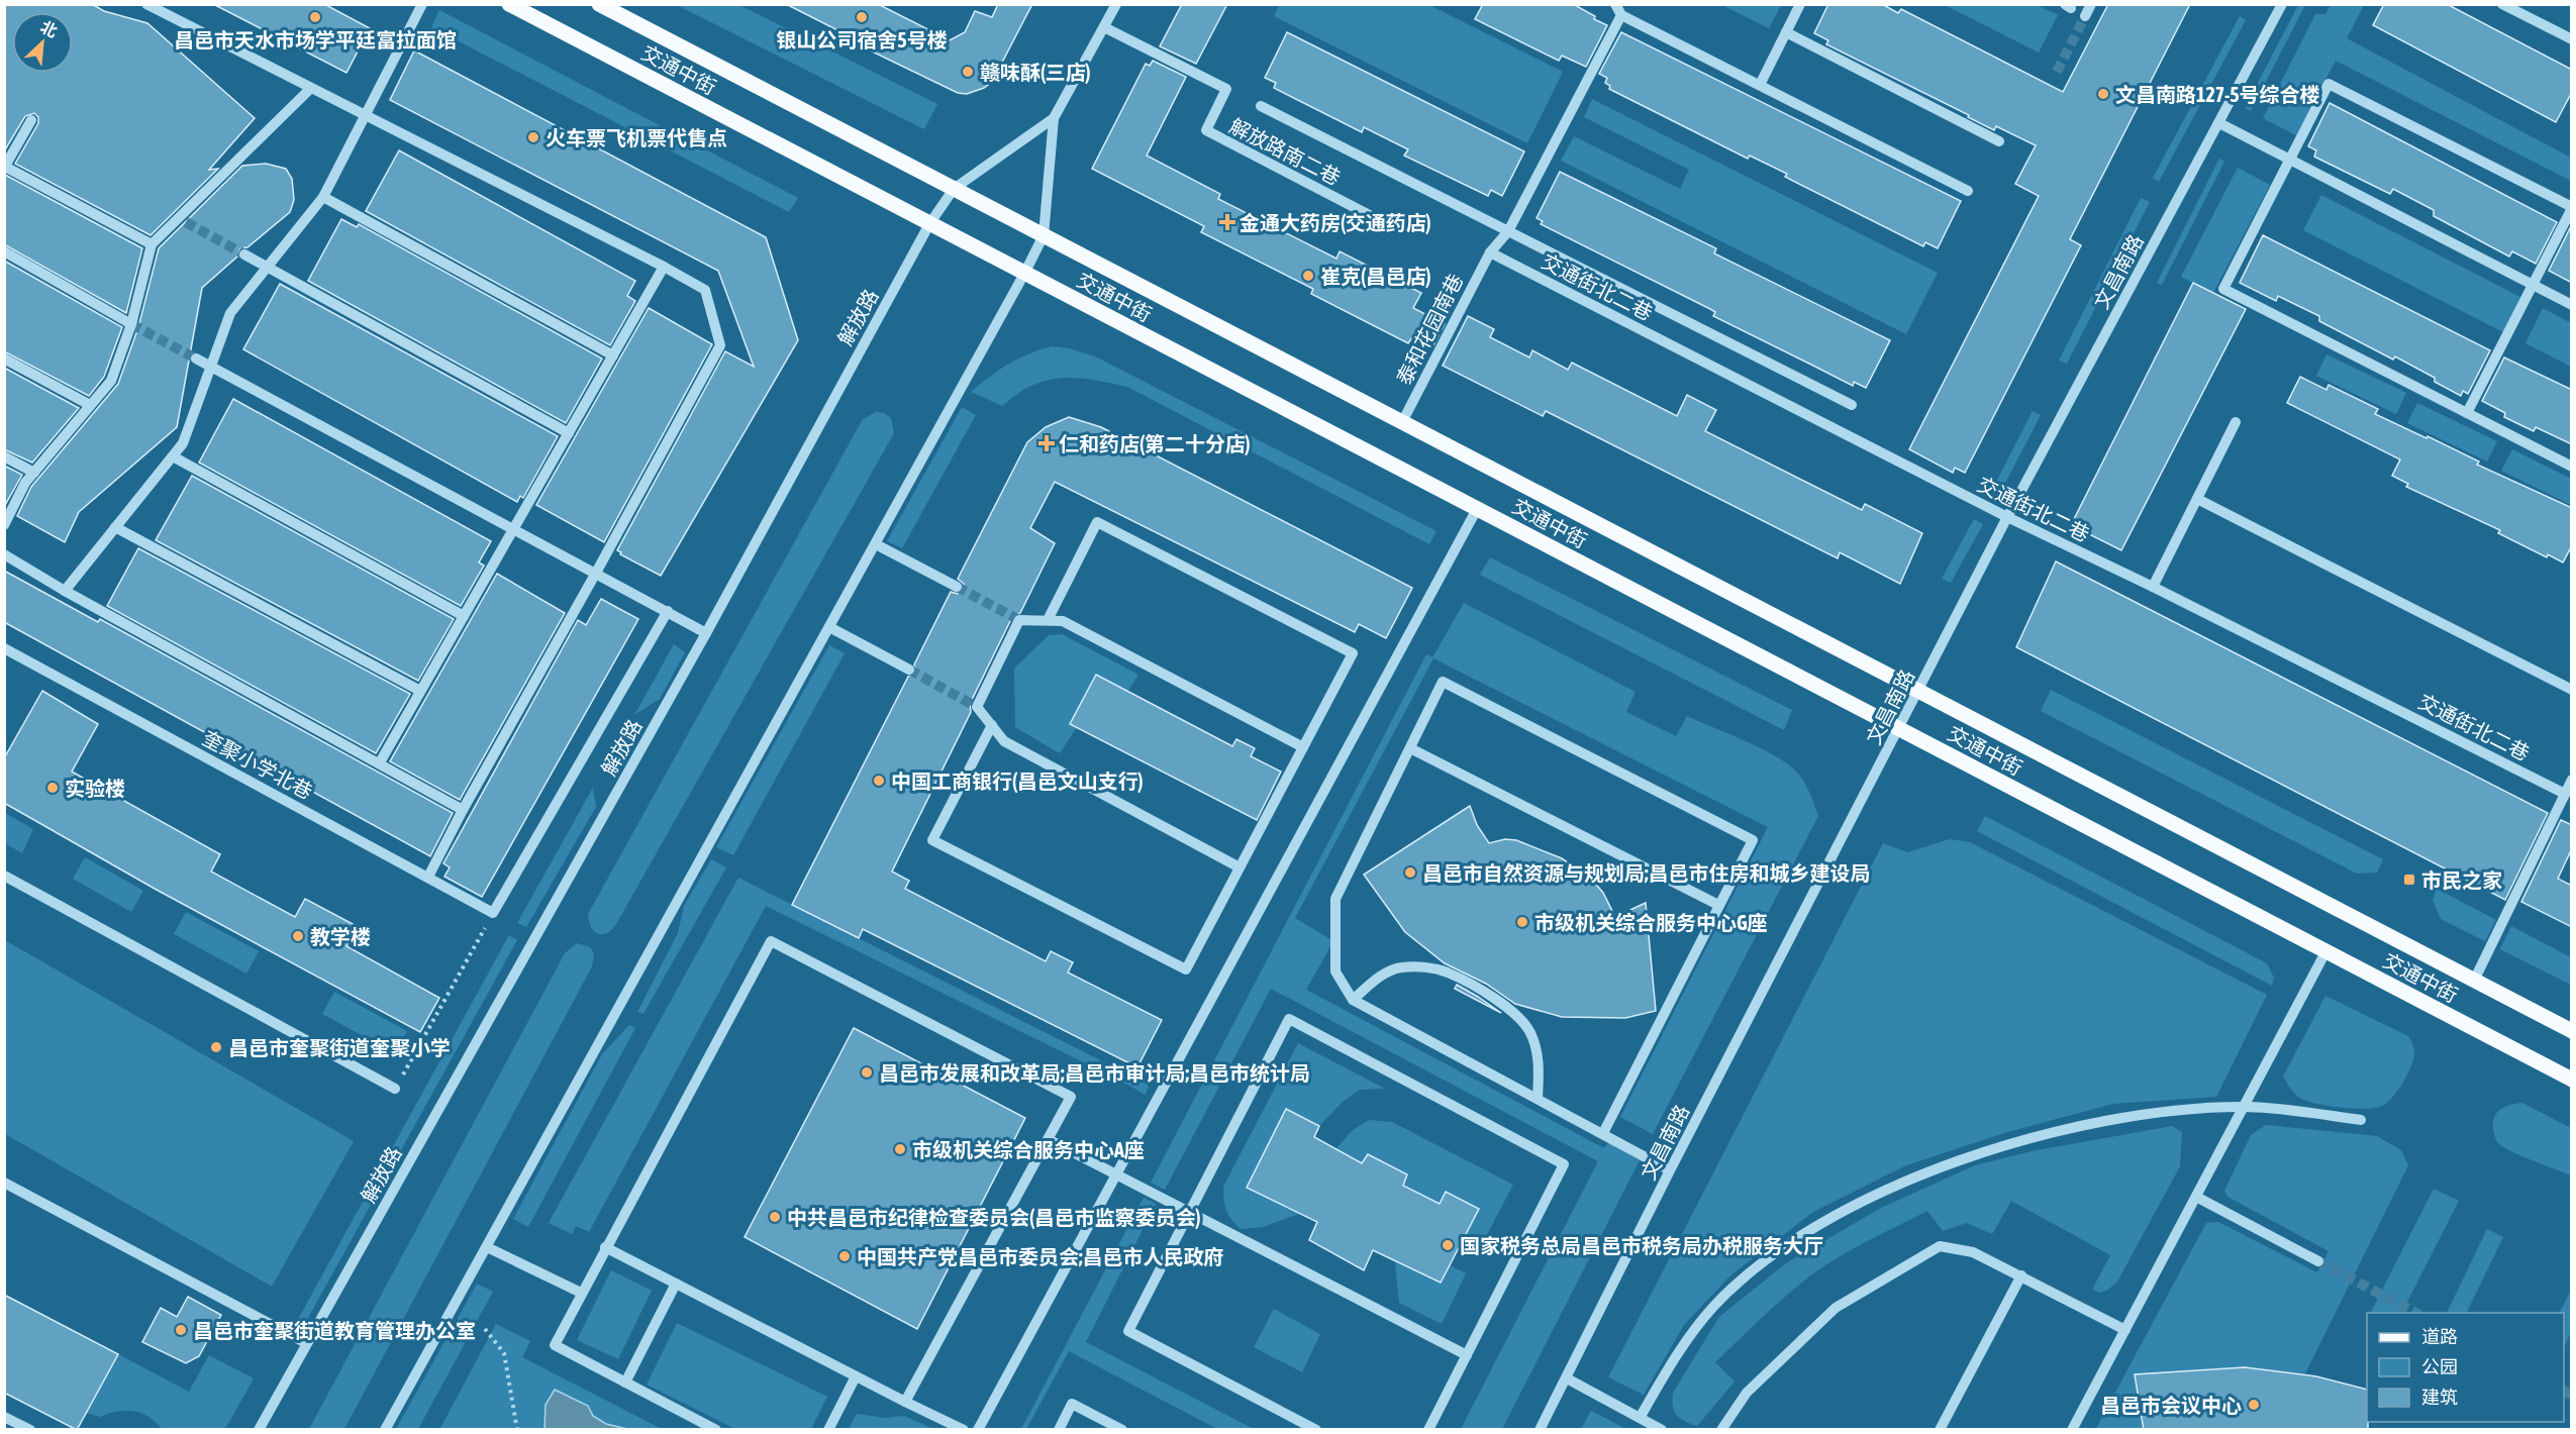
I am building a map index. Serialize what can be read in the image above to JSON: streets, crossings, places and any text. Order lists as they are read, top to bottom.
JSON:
{
  "streets": {
    "main road": ["交通中街"],
    "street": [
      "解放路南二巷",
      "文昌南路",
      "交通街北二巷",
      "解放路",
      "泰和花园南巷",
      "奎聚小学北巷"
    ]
  },
  "crossings": [
    ["交通中街", "文昌南路"],
    ["交通中街", "解放路"],
    ["交通中街", "泰和花园南巷"],
    ["解放路南二巷", "解放路"],
    ["文昌南路", "交通街北二巷"],
    ["交通街北二巷", "泰和花园南巷"]
  ],
  "places": {
    "other": [
      "昌邑市天水市场学平廷富拉面馆",
      "银山公司宿舍5号楼",
      "赣味酥(三店)",
      "文昌南路127-5号综合楼",
      "火车票飞机票代售点",
      "崔克(昌邑店)",
      "中国工商银行(昌邑文山支行)",
      "实验楼",
      "昌邑市自然资源与规划局;昌邑市住房和城乡建设局",
      "市级机关综合服务中心G座",
      "教学楼",
      "昌邑市奎聚街道奎聚小学",
      "昌邑市发展和改革局;昌邑市审计局;昌邑市统计局",
      "市级机关综合服务中心A座",
      "中共昌邑市纪律检查委员会(昌邑市监察委员会)",
      "国家税务总局昌邑市税务局办税服务大厅",
      "中国共产党昌邑市委员会;昌邑市人民政府",
      "昌邑市奎聚街道教育管理办公室",
      "昌邑市会议中心"
    ],
    "health": ["金通大药房(交通药店)", "仁和药店(第二十分店)"],
    "transit": ["市民之家"]
  },
  "legend": ["道路", "公园", "建筑"],
  "north": "top right"
}
